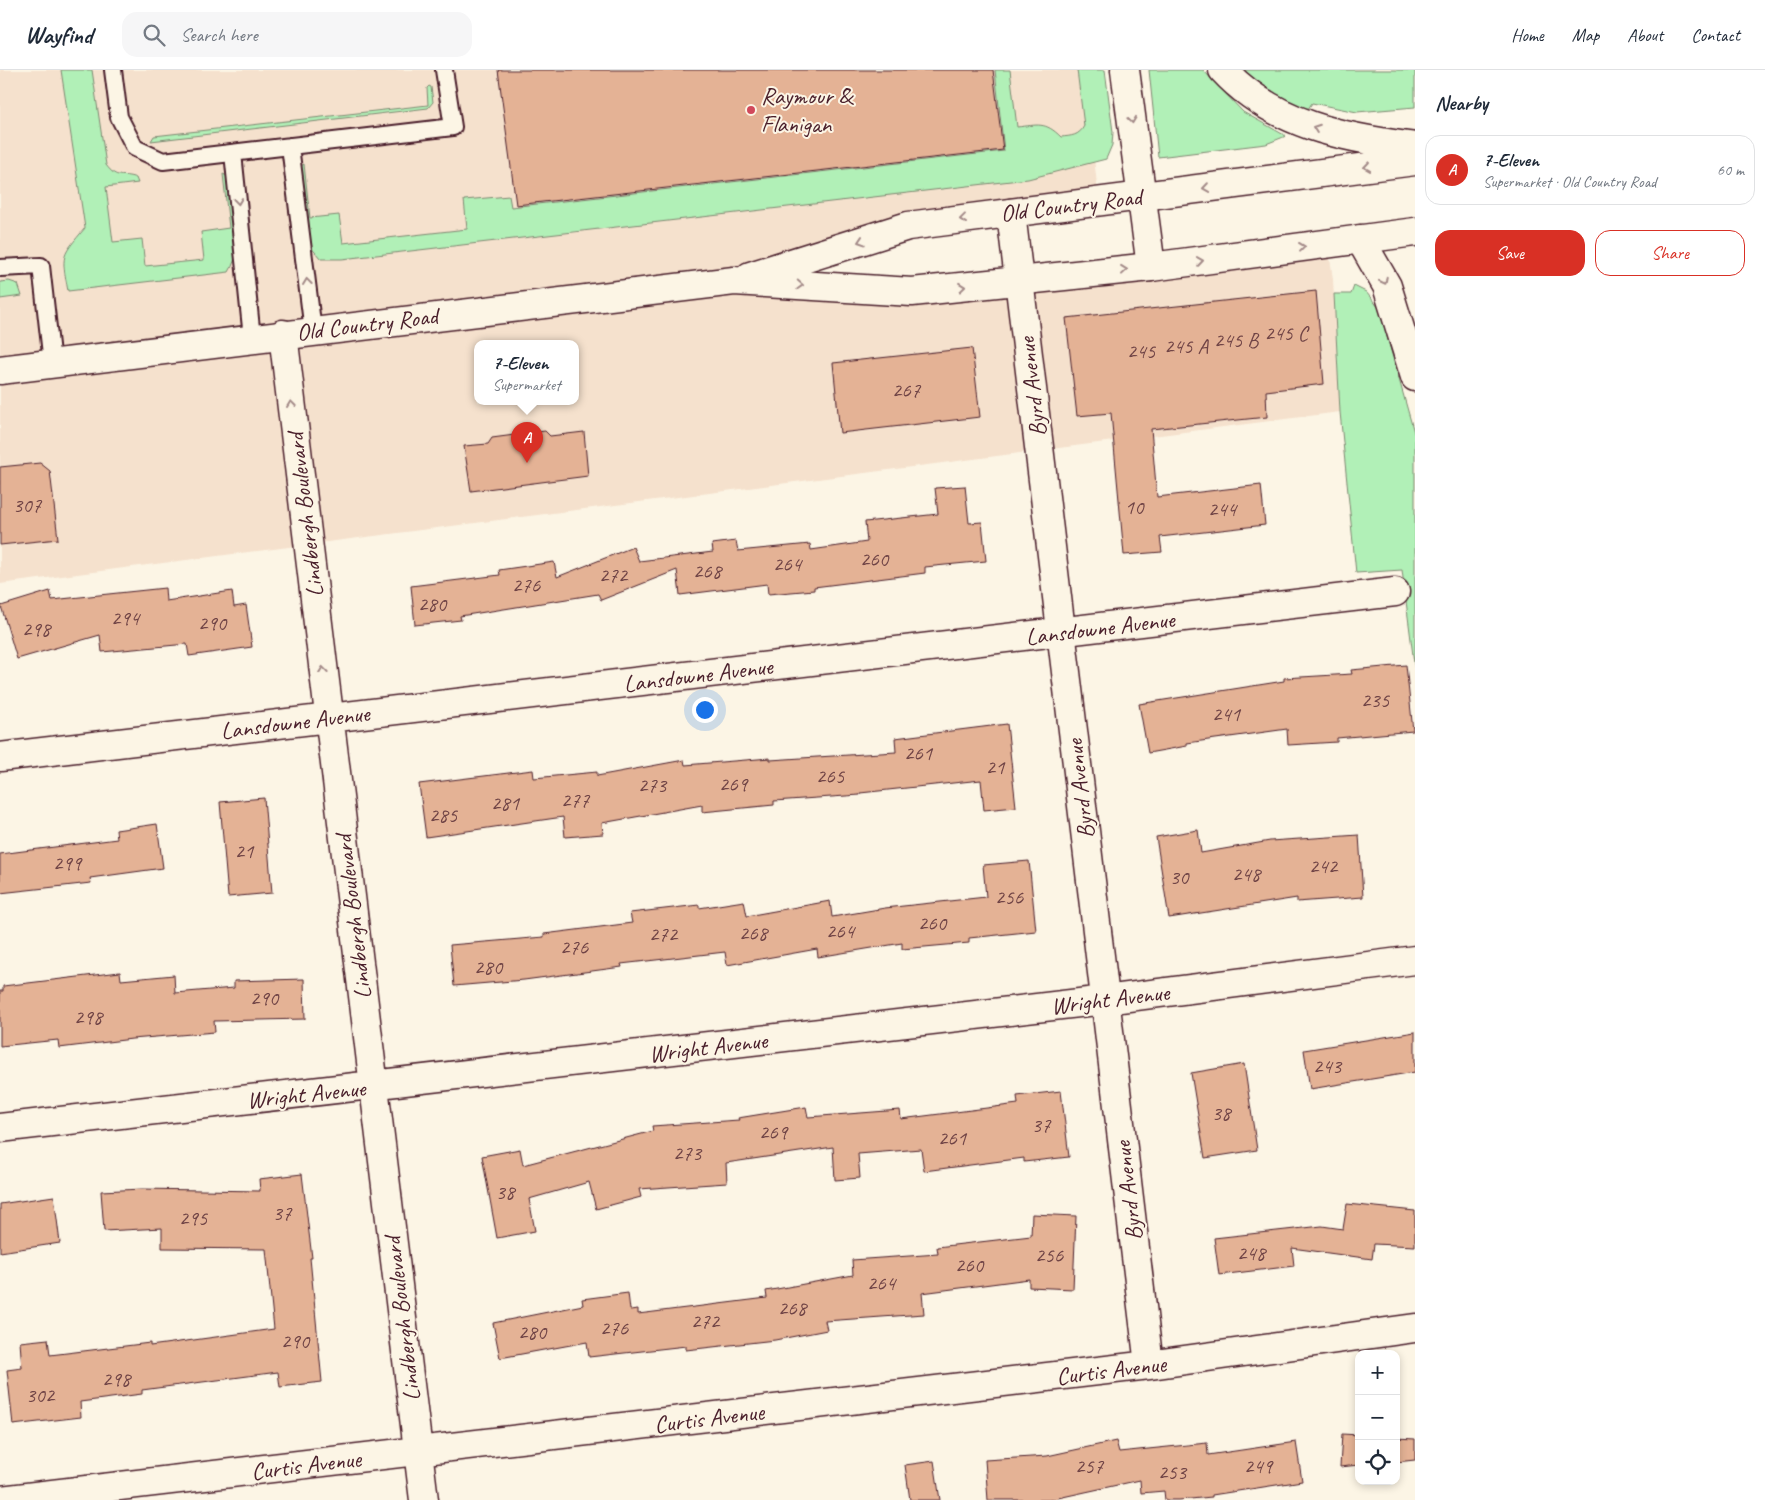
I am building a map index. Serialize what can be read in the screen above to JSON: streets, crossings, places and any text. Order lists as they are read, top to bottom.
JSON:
{
  "streets": {
    "main road": [
      "Old Country Road",
      "Byrd Avenue",
      "Lindbergh Boulevard",
      "Lansdowne Avenue",
      "Wright Avenue",
      "Curtis Avenue"
    ]
  },
  "crossings": [
    ["Old Country Road", "Byrd Avenue"],
    ["Old Country Road", "Lindbergh Boulevard"],
    ["Byrd Avenue", "Lansdowne Avenue"],
    ["Byrd Avenue", "Wright Avenue"],
    ["Byrd Avenue", "Curtis Avenue"],
    ["Lindbergh Boulevard", "Lansdowne Avenue"],
    ["Lindbergh Boulevard", "Wright Avenue"],
    ["Lindbergh Boulevard", "Curtis Avenue"]
  ],
  "places": ["Raymour & Flanigan"],
  "house_numbers": [
    "245 C",
    "245 B",
    "245 A",
    "245",
    "267",
    "307",
    "10",
    "244",
    "260",
    "264",
    "268",
    "272",
    "276",
    "280",
    "294",
    "290",
    "298",
    "235",
    "241",
    "261",
    "21",
    "265",
    "269",
    "273",
    "277",
    "281",
    "285",
    "21",
    "299",
    "242",
    "248",
    "30",
    "256",
    "260",
    "264",
    "268",
    "272",
    "276",
    "280",
    "290",
    "298",
    "243",
    "38",
    "37",
    "269",
    "261",
    "273",
    "38",
    "37",
    "295",
    "248",
    "256",
    "260",
    "264",
    "268",
    "272",
    "276",
    "280",
    "290",
    "298",
    "302",
    "257",
    "249",
    "253"
  ],
  "page": {
    "header": "Wayfind",
    "search": "Search here",
    "nav": [
      "Home",
      "Map",
      "About",
      "Contact"
    ],
    "heading": "Nearby",
    "list": [
      {
        "mark": "A",
        "name": "7-Eleven",
        "note": "Supermarket · Old Country Road",
        "value": "60 m"
      }
    ],
    "buttons": ["Save", "Share"],
    "popup": ["7-Eleven", "Supermarket"],
    "pins": "A",
    "map_buttons": ["+", "−"]
  }
}
